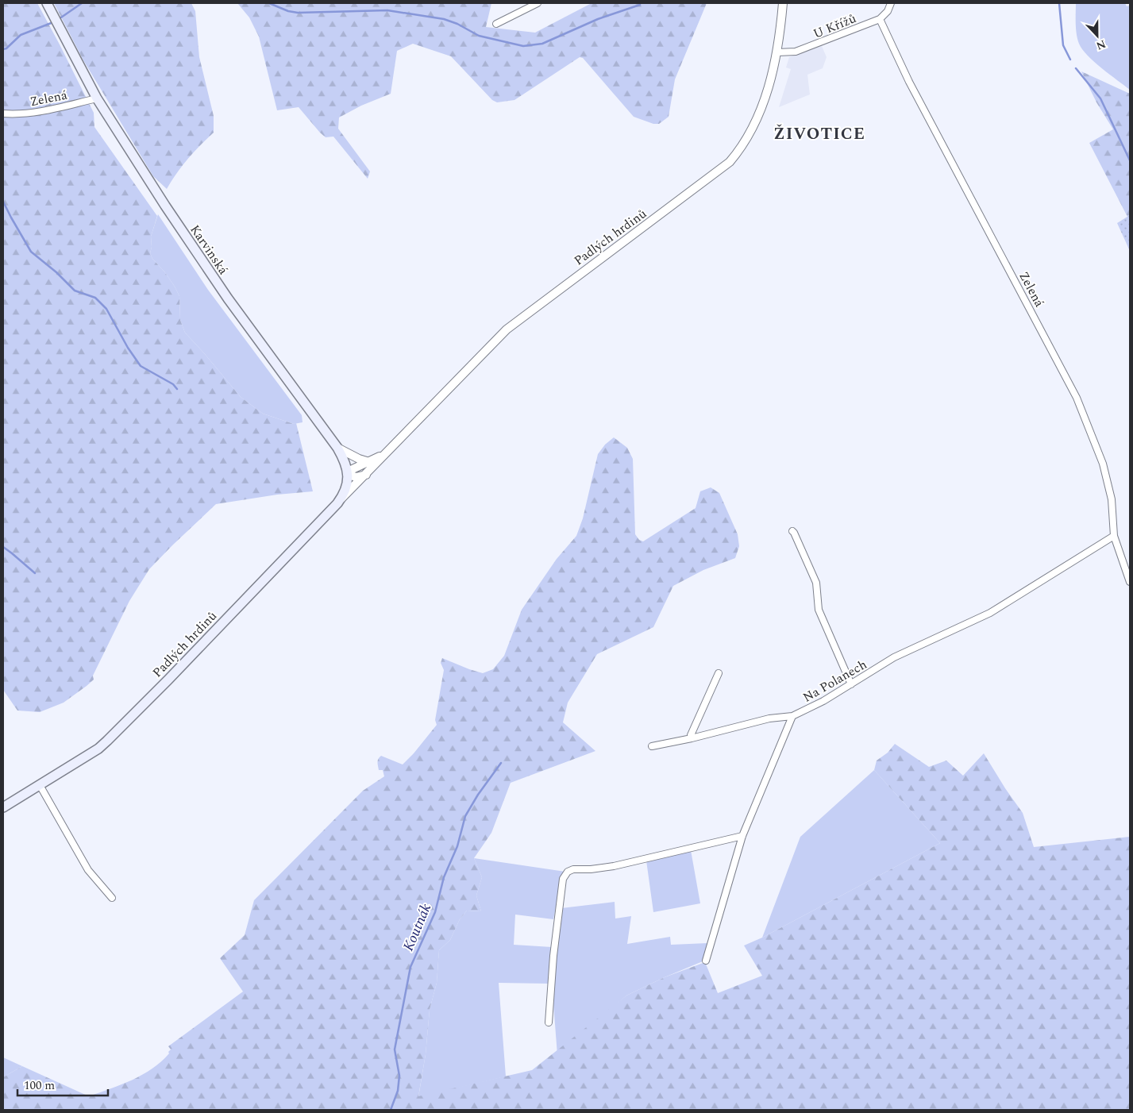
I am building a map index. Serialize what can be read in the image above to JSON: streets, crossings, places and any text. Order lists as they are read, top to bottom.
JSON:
{
  "streets": {
    "main road": ["Padlých hrdinů", "Karvinská"],
    "street": ["U Křížů", "Zelená", "Na Polanech"]
  },
  "crossings": [
    ["U Křížů", "Zelená"],
    ["U Křížů", "Padlých hrdinů"],
    ["Zelená", "Karvinská"],
    ["Zelená", "Na Polanech"],
    ["Padlých hrdinů", "Karvinská"]
  ],
  "districts": ["ŽIVOTICE"],
  "water": ["Koutnák"],
  "scale_bar": "100 m",
  "north": "bottom"
}
